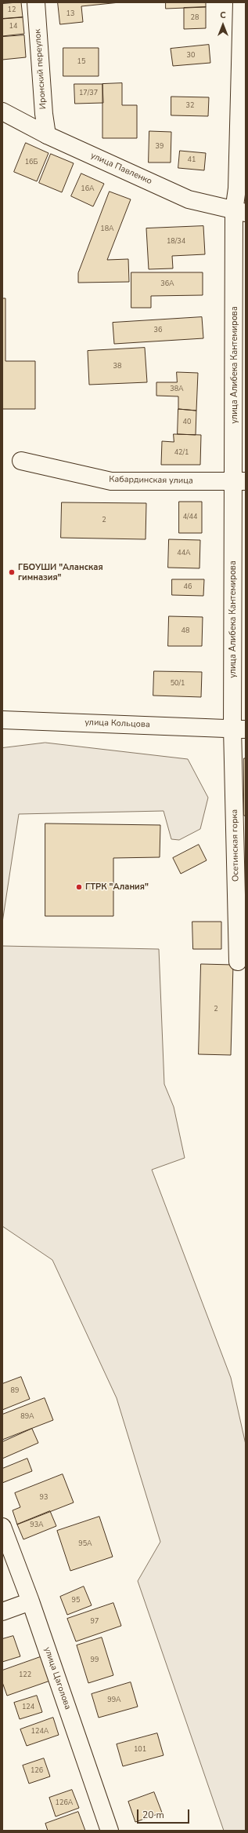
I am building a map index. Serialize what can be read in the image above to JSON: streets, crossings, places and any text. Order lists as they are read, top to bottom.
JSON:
{
  "streets": {
    "street": [
      "Иронский переулок",
      "улица Павленко",
      "улица Алибека Кантемирова",
      "Кабардинская улица",
      "улица Кольцова",
      "Осетинская горка",
      "улица Цаголова"
    ]
  },
  "crossings": [
    ["Иронский переулок", "улица Павленко"],
    ["улица Павленко", "улица Алибека Кантемирова"],
    ["улица Алибека Кантемирова", "Кабардинская улица"],
    ["улица Алибека Кантемирова", "улица Кольцова"],
    ["улица Алибека Кантемирова", "Осетинская горка"],
    ["улица Кольцова", "Осетинская горка"]
  ],
  "places": ["ГБОУШИ \"Аланская гимназия\"", "ГТРК \"Алания\""],
  "house_numbers": [
    "12",
    "13",
    "28",
    "14",
    "30",
    "15",
    "17/37",
    "32",
    "39",
    "41",
    "16Б",
    "16А",
    "18А",
    "18/34",
    "36А",
    "36",
    "38",
    "38А",
    "40",
    "42/1",
    "4/44",
    "2",
    "44А",
    "46",
    "48",
    "50/1",
    "2",
    "89",
    "89А",
    "93",
    "93А",
    "95А",
    "95",
    "97",
    "99",
    "122",
    "99А",
    "124",
    "124А",
    "101",
    "126",
    "126А"
  ],
  "scale_bar": "20 m",
  "north": "top"
}
